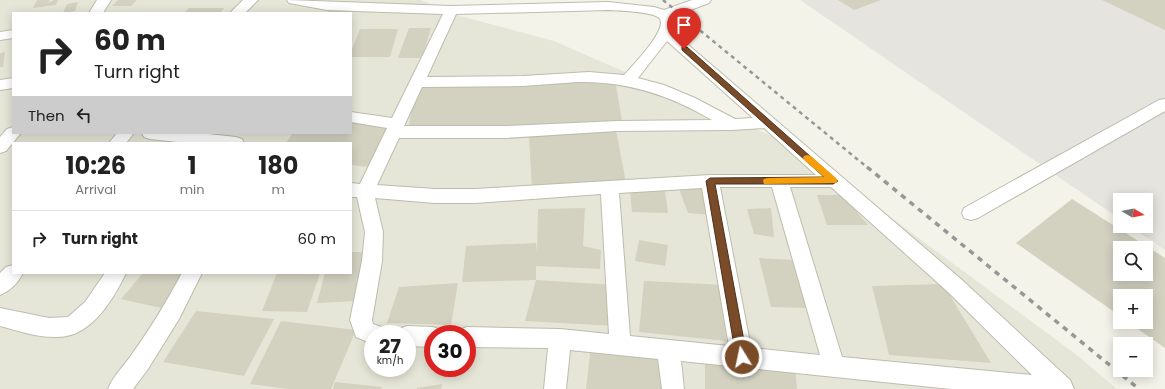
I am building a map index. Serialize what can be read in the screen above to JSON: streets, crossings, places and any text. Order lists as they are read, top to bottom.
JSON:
{
  "north": "right",
  "page": {
    "turn": ["60 m", "Turn right"],
    "then": "Then",
    "eta": [
      "10:26",
      "Arrival",
      "1",
      "min",
      "180",
      "m"
    ],
    "map_buttons": ["+", "−"],
    "list": [
      {
        "name": "Turn right",
        "value": "60 m"
      }
    ],
    "speed": "27 km/h",
    "limit": "30"
  }
}
